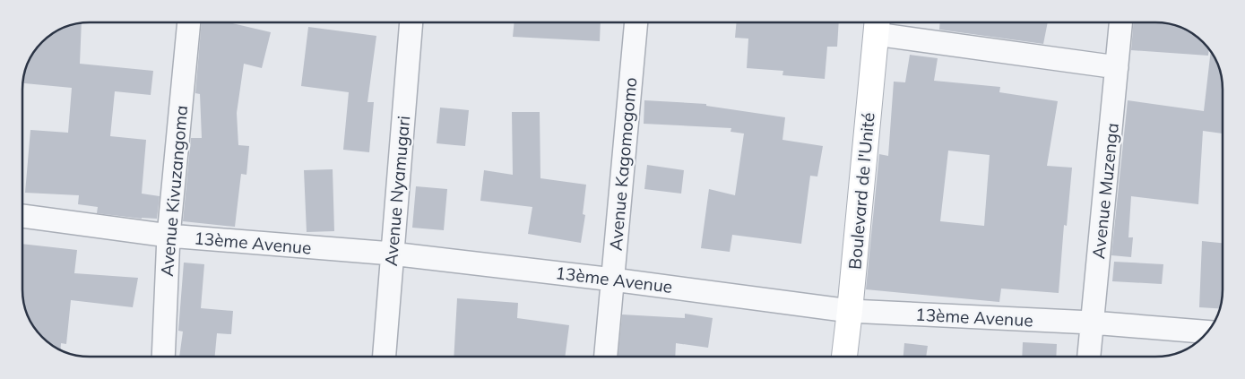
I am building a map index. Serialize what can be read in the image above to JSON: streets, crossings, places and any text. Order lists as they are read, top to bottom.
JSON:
{
  "streets": {
    "street": [
      "Avenue Kagomogomo",
      "Avenue Kivuzangoma",
      "Avenue Nyamugari",
      "Boulevard de l'Unité",
      "Avenue Muzenga",
      "13ème Avenue"
    ]
  },
  "crossings": [
    ["Avenue Kagomogomo", "13ème Avenue"],
    ["Avenue Kivuzangoma", "13ème Avenue"],
    ["Avenue Nyamugari", "13ème Avenue"],
    ["Boulevard de l'Unité", "13ème Avenue"],
    ["Avenue Muzenga", "13ème Avenue"]
  ]
}
